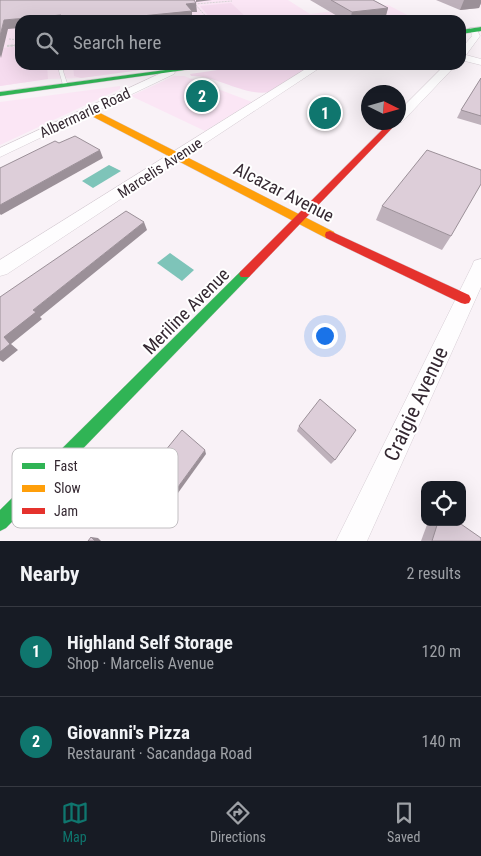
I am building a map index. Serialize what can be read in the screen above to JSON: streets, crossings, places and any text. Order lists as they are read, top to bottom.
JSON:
{
  "streets": {
    "street": [
      "Albermarle Road",
      "Marcelis Avenue",
      "Alcazar Avenue",
      "Meriline Avenue",
      "Craigie Avenue"
    ]
  },
  "crossings": [
    ["Albermarle Road", "Alcazar Avenue"],
    ["Marcelis Avenue", "Alcazar Avenue"],
    ["Alcazar Avenue", "Meriline Avenue"],
    ["Alcazar Avenue", "Craigie Avenue"]
  ],
  "legend": ["Fast", "Slow", "Jam"],
  "north": "right",
  "page": {
    "search": "Search here",
    "pins": ["2", "1"],
    "heading": ["Nearby", "2 results"],
    "list": [
      {
        "mark": "1",
        "name": "Highland Self Storage",
        "note": "Shop · Marcelis Avenue",
        "value": "120 m"
      },
      {
        "mark": "2",
        "name": "Giovanni's Pizza",
        "note": "Restaurant · Sacandaga Road",
        "value": "140 m"
      }
    ],
    "nav": ["Map", "Directions", "Saved"]
  }
}
